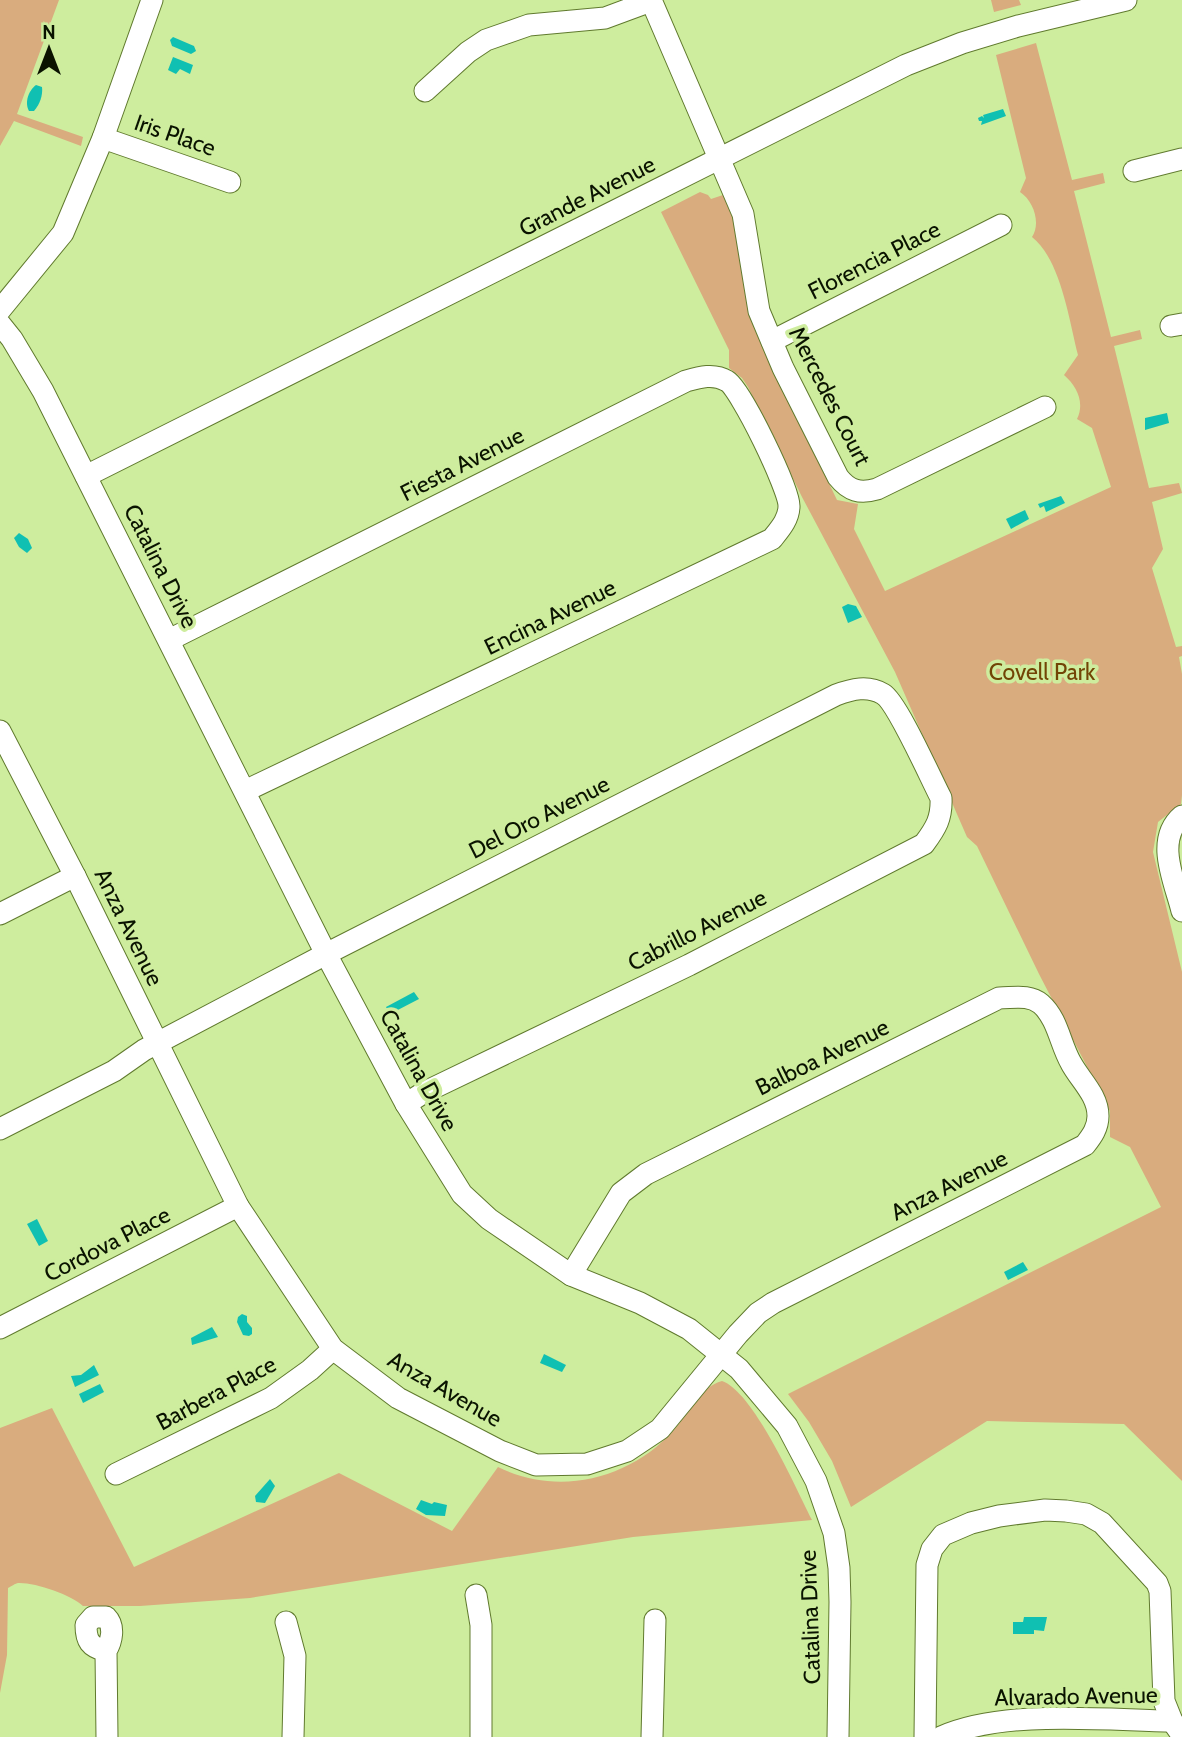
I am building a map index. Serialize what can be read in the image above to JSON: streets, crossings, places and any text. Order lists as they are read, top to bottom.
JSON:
{
  "streets": {
    "street": [
      "Iris Place",
      "Grande Avenue",
      "Florencia Place",
      "Mercedes Court",
      "Fiesta Avenue",
      "Catalina Drive",
      "Encina Avenue",
      "Del Oro Avenue",
      "Anza Avenue",
      "Cabrillo Avenue",
      "Balboa Avenue",
      "Cordova Place",
      "Barbera Place",
      "Alvarado Avenue"
    ]
  },
  "crossings": [
    ["Grande Avenue", "Mercedes Court"],
    ["Grande Avenue", "Catalina Drive"],
    ["Florencia Place", "Mercedes Court"],
    ["Fiesta Avenue", "Catalina Drive"],
    ["Fiesta Avenue", "Encina Avenue"],
    ["Catalina Drive", "Encina Avenue"],
    ["Catalina Drive", "Del Oro Avenue"],
    ["Catalina Drive", "Anza Avenue"],
    ["Catalina Drive", "Cabrillo Avenue"],
    ["Catalina Drive", "Balboa Avenue"],
    ["Del Oro Avenue", "Anza Avenue"],
    ["Del Oro Avenue", "Cabrillo Avenue"],
    ["Anza Avenue", "Balboa Avenue"],
    ["Anza Avenue", "Cordova Place"],
    ["Anza Avenue", "Barbera Place"]
  ],
  "parks": ["Covell Park"],
  "north": "top"
}
